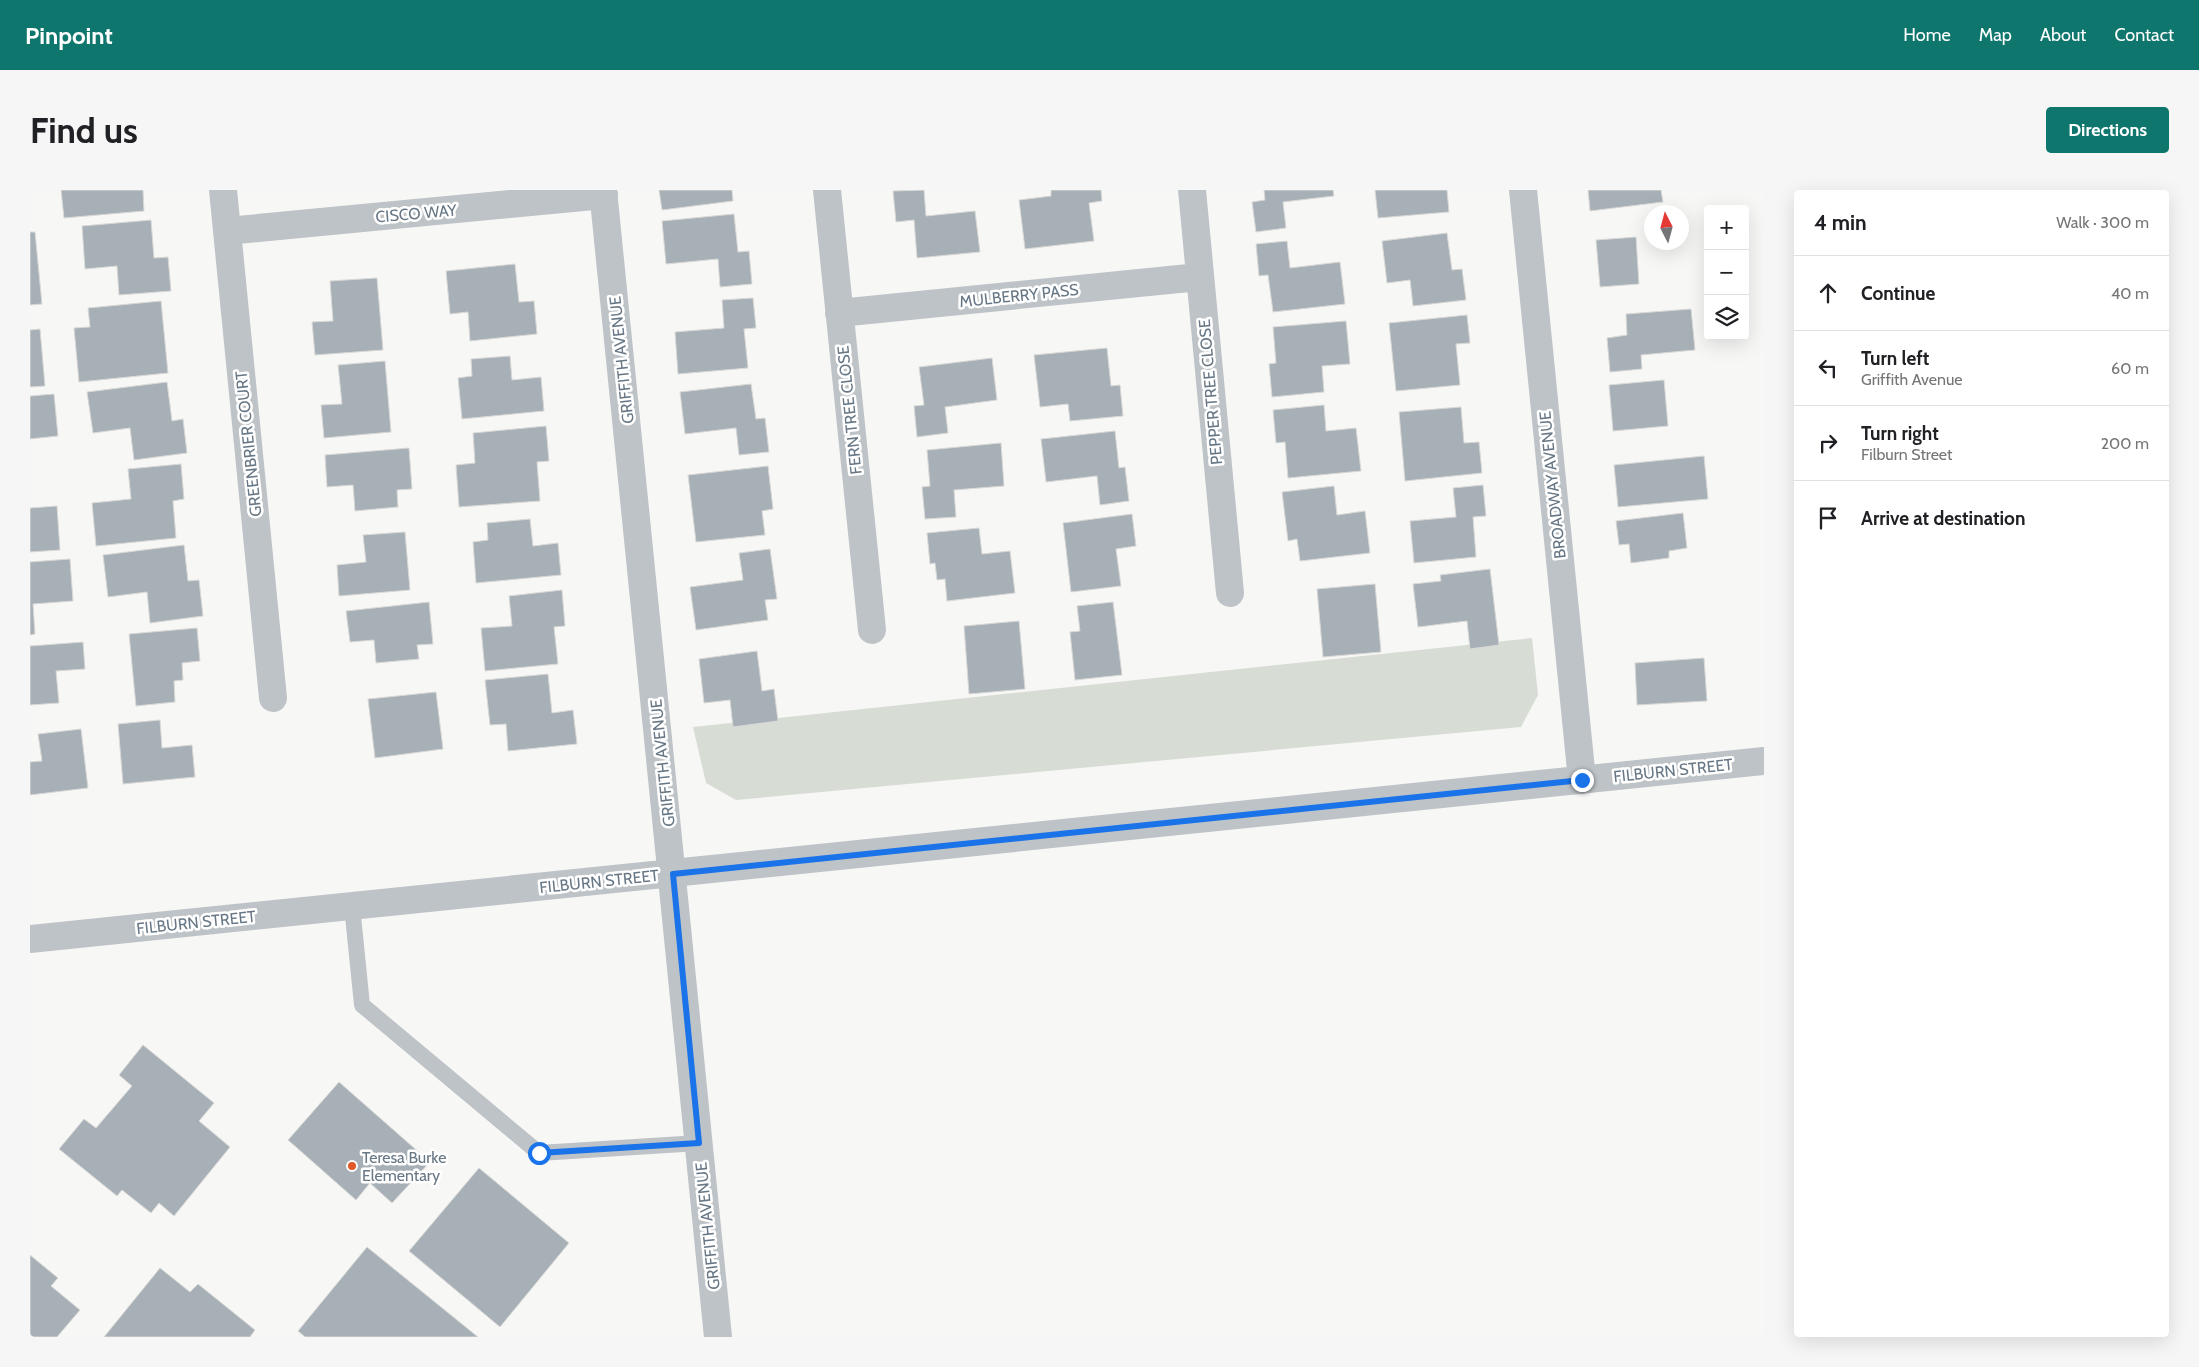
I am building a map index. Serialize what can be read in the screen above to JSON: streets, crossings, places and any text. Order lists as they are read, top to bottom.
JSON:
{
  "streets": {
    "street": [
      "CISCO WAY",
      "MULBERRY PASS",
      "GRIFFITH AVENUE",
      "PEPPER TREE CLOSE",
      "FERN TREE CLOSE",
      "GREENBRIER COURT",
      "BROADWAY AVENUE",
      "FILBURN STREET"
    ]
  },
  "crossings": [
    ["CISCO WAY", "GRIFFITH AVENUE"],
    ["CISCO WAY", "GREENBRIER COURT"],
    ["MULBERRY PASS", "PEPPER TREE CLOSE"],
    ["MULBERRY PASS", "FERN TREE CLOSE"],
    ["GRIFFITH AVENUE", "FILBURN STREET"],
    ["BROADWAY AVENUE", "FILBURN STREET"]
  ],
  "places": ["Teresa Burke Elementary"],
  "north": "top",
  "page": {
    "header": "Pinpoint",
    "nav": [
      "Home",
      "Map",
      "About",
      "Contact"
    ],
    "buttons": "Directions",
    "title": "Find us",
    "heading": ["4 min", "Walk · 300 m"],
    "map_buttons": ["+", "−"],
    "list": [
      ["Continue", "40 m"],
      ["Turn left", "Griffith Avenue", "60 m"],
      ["Turn right", "Filburn Street", "200 m"],
      "Arrive at destination"
    ]
  }
}
